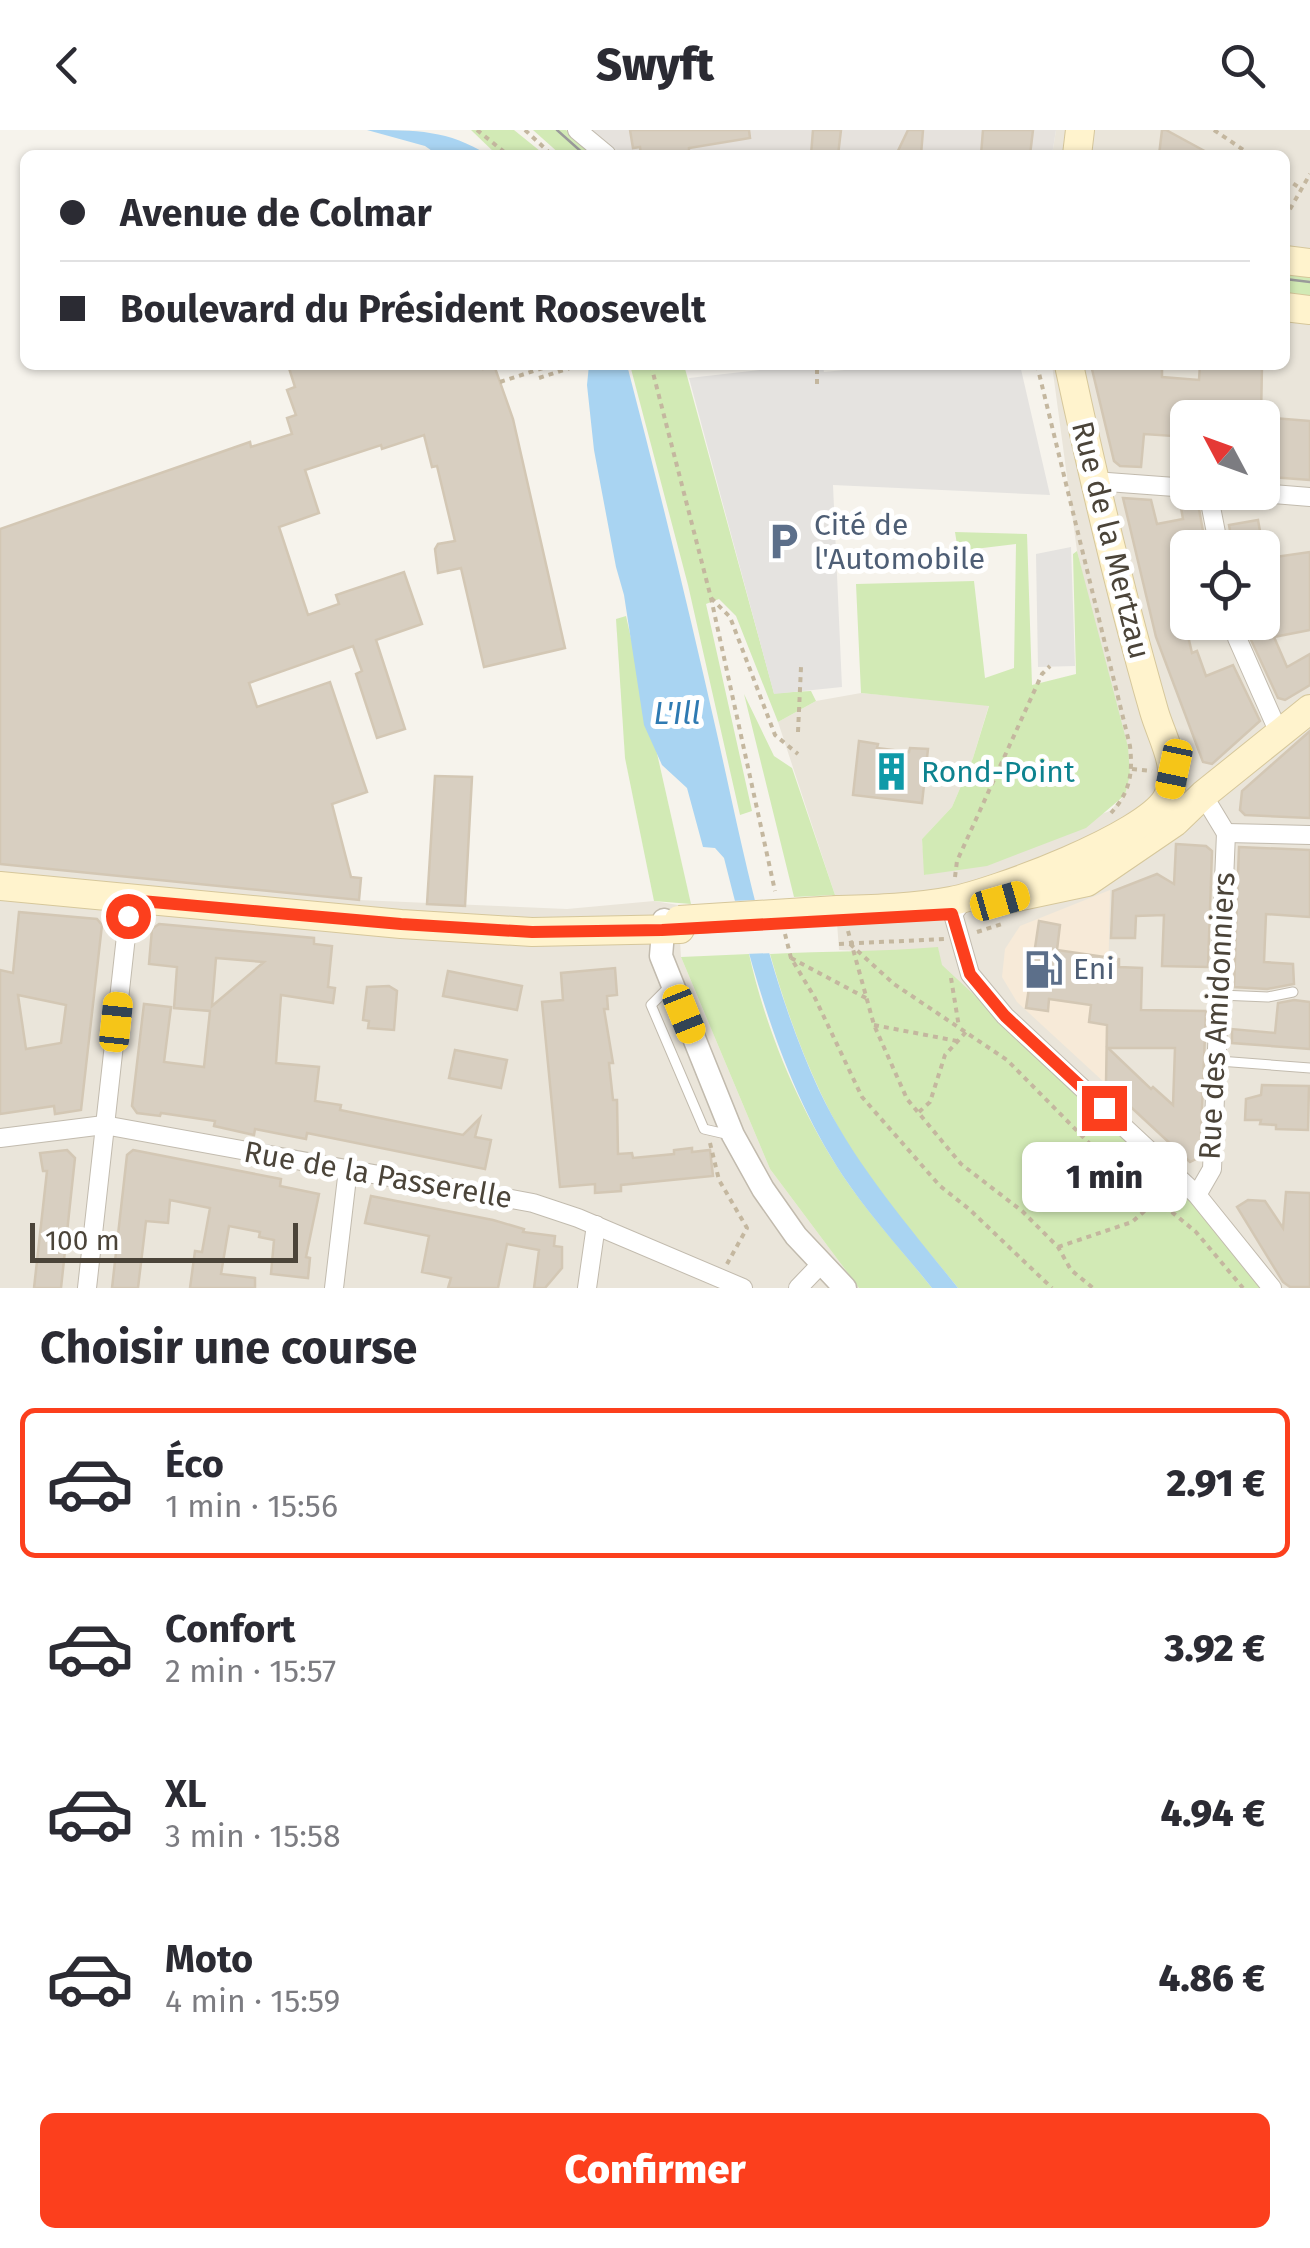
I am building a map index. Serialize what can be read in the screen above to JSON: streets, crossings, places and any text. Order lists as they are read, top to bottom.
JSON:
{
  "streets": {
    "main road": ["Rue de la Mertzau"],
    "street": ["Rue des Amidonniers", "Rue de la Passerelle"]
  },
  "crossings": [
    ["Rue de la Mertzau", "Rue des Amidonniers"]
  ],
  "water": ["L'Ill"],
  "places": {
    "parking": ["Cité de l'Automobile"],
    "building": ["Rond-Point"],
    "fuel station": ["Eni"]
  },
  "scale_bar": "100 m",
  "north": "top left",
  "page": {
    "header": "Swyft",
    "banner": ["Avenue de Colmar", "Boulevard du Président Roosevelt"],
    "bubble": "1 min",
    "scale": "100 m",
    "heading": "Choisir une course",
    "list": [
      {
        "name": "Éco",
        "note": "1 min · 15:56",
        "value": "2.91 €"
      },
      {
        "name": "Confort",
        "note": "2 min · 15:57",
        "value": "3.92 €"
      },
      {
        "name": "XL",
        "note": "3 min · 15:58",
        "value": "4.94 €"
      },
      {
        "name": "Moto",
        "note": "4 min · 15:59",
        "value": "4.86 €"
      }
    ],
    "buttons": "Confirmer"
  }
}
